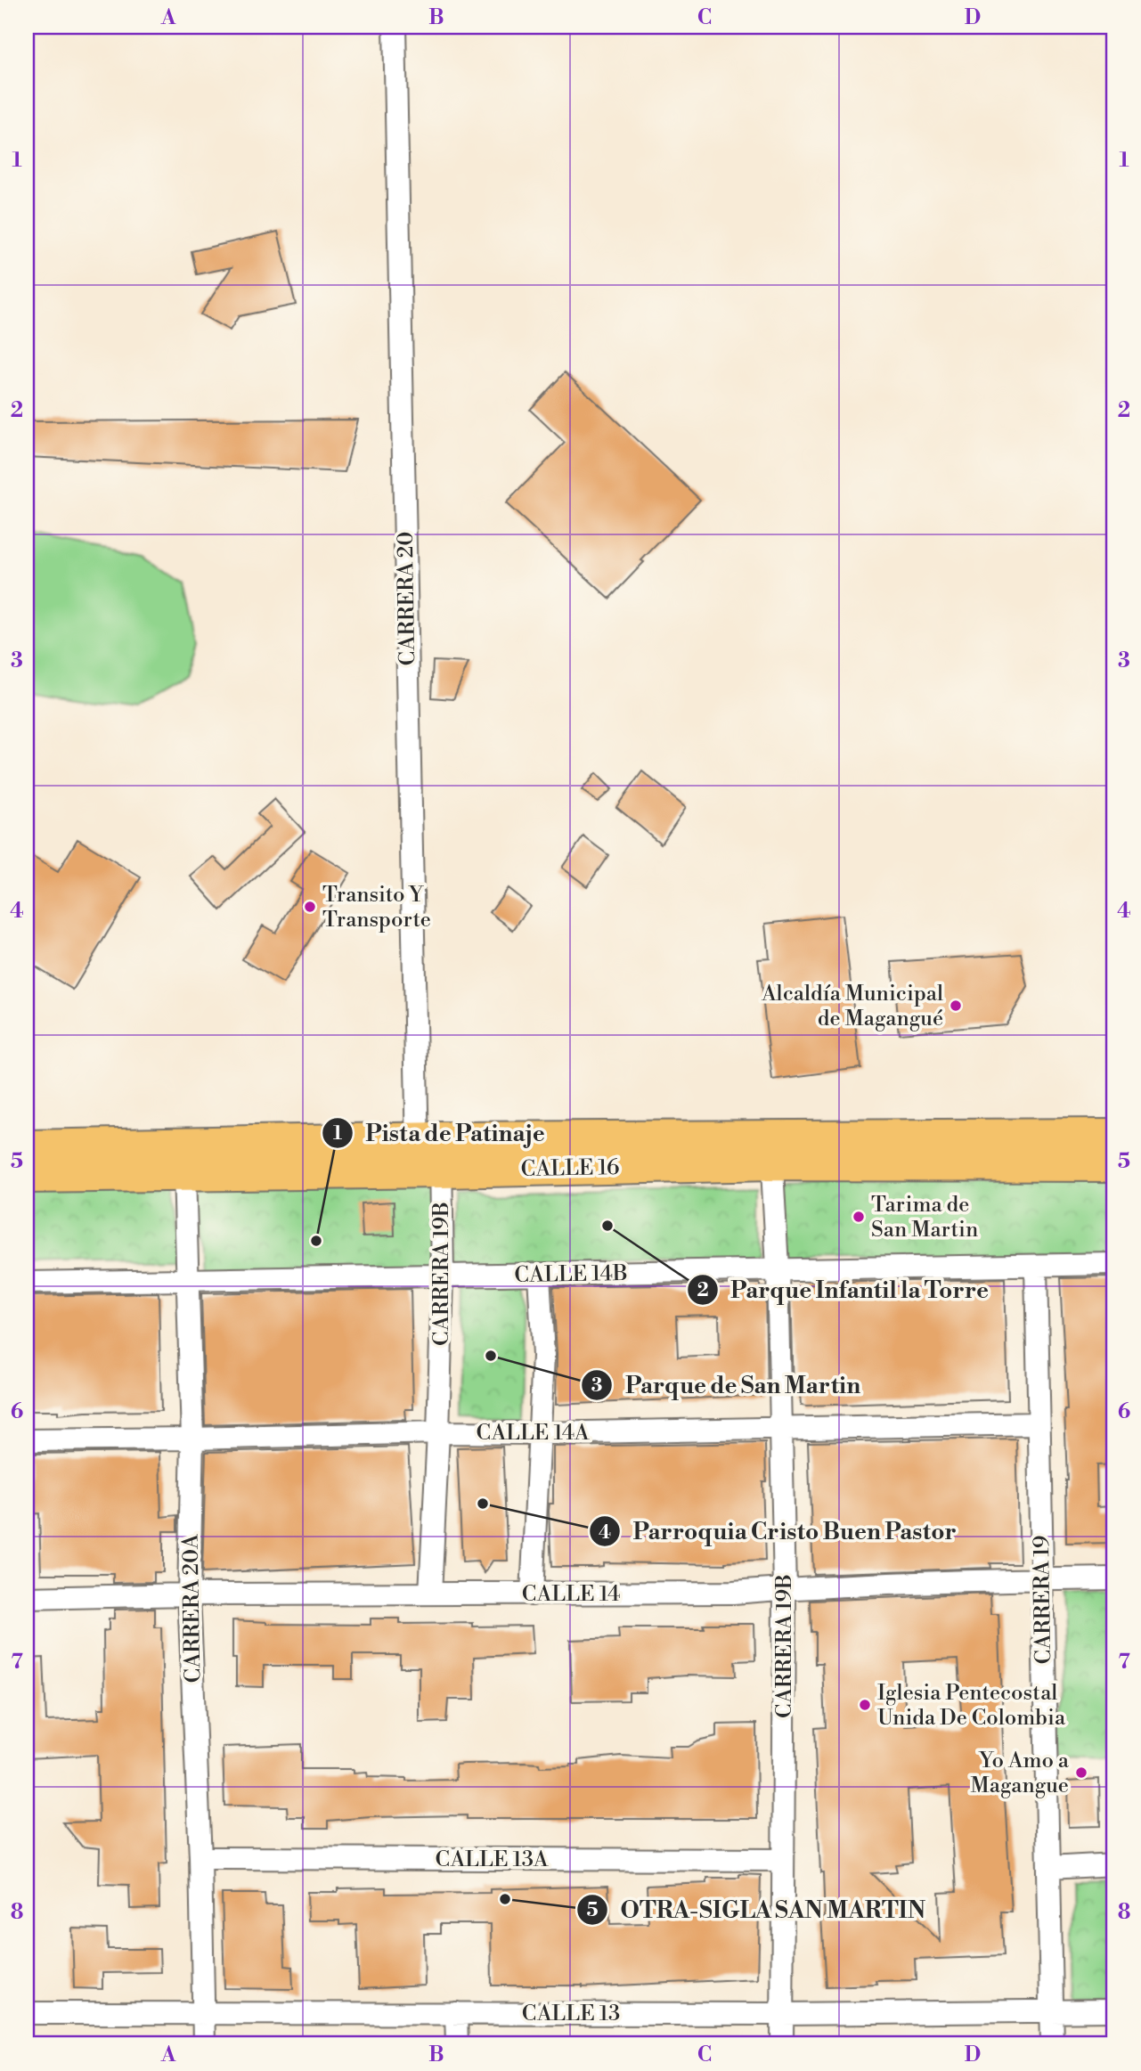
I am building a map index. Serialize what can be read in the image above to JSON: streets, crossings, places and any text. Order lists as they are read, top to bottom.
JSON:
{
  "streets": {
    "highway": ["CALLE 16"],
    "street": [
      "CARRERA 20",
      "CARRERA 19B",
      "CALLE 14B",
      "CALLE 14A",
      "CALLE 14",
      "CARRERA 19",
      "CARRERA 20A",
      "CALLE 13A",
      "CALLE 13"
    ]
  },
  "crossings": [
    ["CARRERA 20", "CALLE 16"],
    ["CARRERA 20", "CARRERA 19B"],
    ["CALLE 16", "CARRERA 19B"],
    ["CALLE 16", "CARRERA 20A"],
    ["CARRERA 19B", "CALLE 14B"],
    ["CARRERA 19B", "CALLE 14A"],
    ["CARRERA 19B", "CALLE 14"],
    ["CARRERA 19B", "CALLE 13A"],
    ["CARRERA 19B", "CALLE 13"],
    ["CALLE 14B", "CARRERA 19"],
    ["CALLE 14B", "CARRERA 20A"],
    ["CALLE 14A", "CARRERA 19"],
    ["CALLE 14A", "CARRERA 20A"],
    ["CALLE 14", "CARRERA 19"],
    ["CALLE 14", "CARRERA 20A"],
    ["CARRERA 19", "CALLE 13"],
    ["CARRERA 20A", "CALLE 13A"],
    ["CARRERA 20A", "CALLE 13"]
  ],
  "places": [
    "Transito Y Transporte",
    "Alcaldía Municipal de Magangué",
    "Tarima de San Martin",
    "Parque Infantil la Torre",
    "Pista de Patinaje",
    "Parque de San Martin",
    "Parroquia Cristo Buen Pastor",
    "Iglesia Pentecostal Unida De Colombia",
    "Yo Amo a Magangue",
    "OTRA-SIGLA SAN MARTIN"
  ],
  "grid": {
    "columns": [
      "A",
      "B",
      "C",
      "D"
    ],
    "rows": [
      "1",
      "2",
      "3",
      "4",
      "5",
      "6",
      "7",
      "8"
    ]
  }
}
